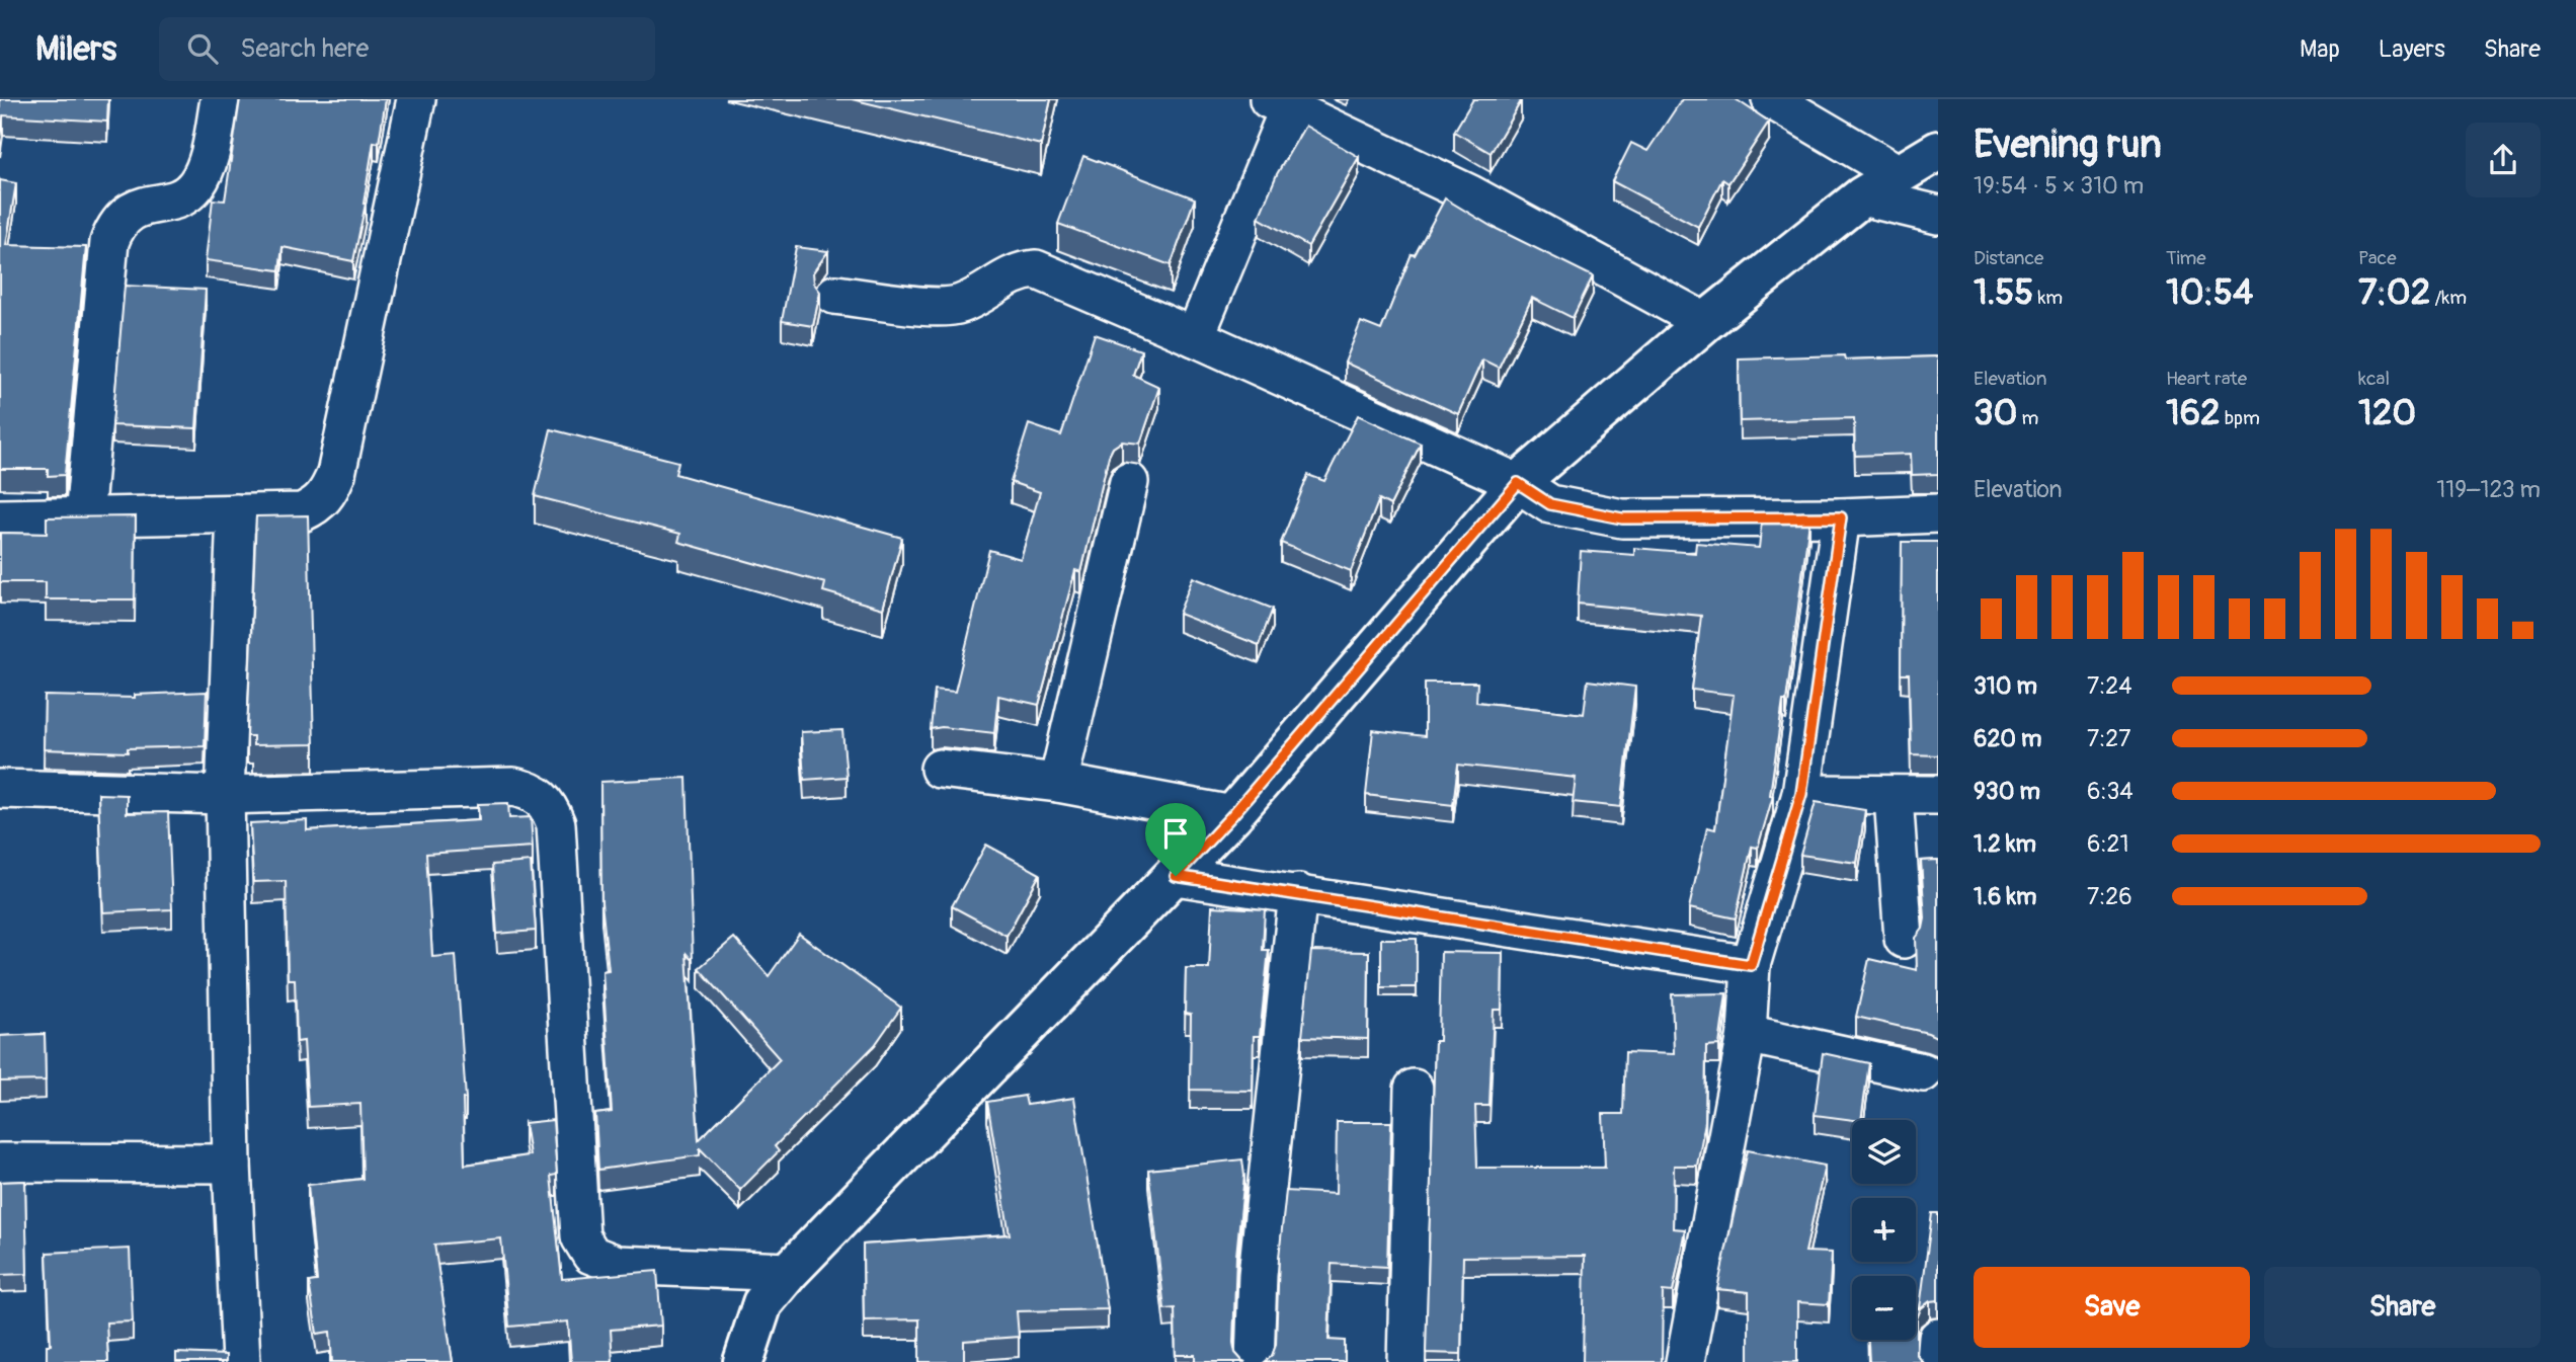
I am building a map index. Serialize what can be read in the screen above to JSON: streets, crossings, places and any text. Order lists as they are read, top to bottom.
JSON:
{
  "page": {
    "header": "Milers",
    "search": "Search here",
    "nav": ["Map", "Layers", "Share"],
    "heading": ["Evening run", "19:54 · 5 × 310 m"],
    "stats": [
      ["Distance", "1.55 km"],
      ["Time", "10:54"],
      ["Pace", "7:02 /km"],
      ["Elevation", "30 m"],
      ["Heart rate", "162 bpm"],
      ["kcal", "120"]
    ],
    "chart": ["Elevation", "119–123 m"],
    "list": [
      {
        "name": "310 m",
        "note": "7:24"
      },
      {
        "name": "620 m",
        "note": "7:27"
      },
      {
        "name": "930 m",
        "note": "6:34"
      },
      {
        "name": "1.2 km",
        "note": "6:21"
      },
      {
        "name": "1.6 km",
        "note": "7:26"
      }
    ],
    "map_buttons": ["+", "−"],
    "buttons": ["Save", "Share"]
  }
}
